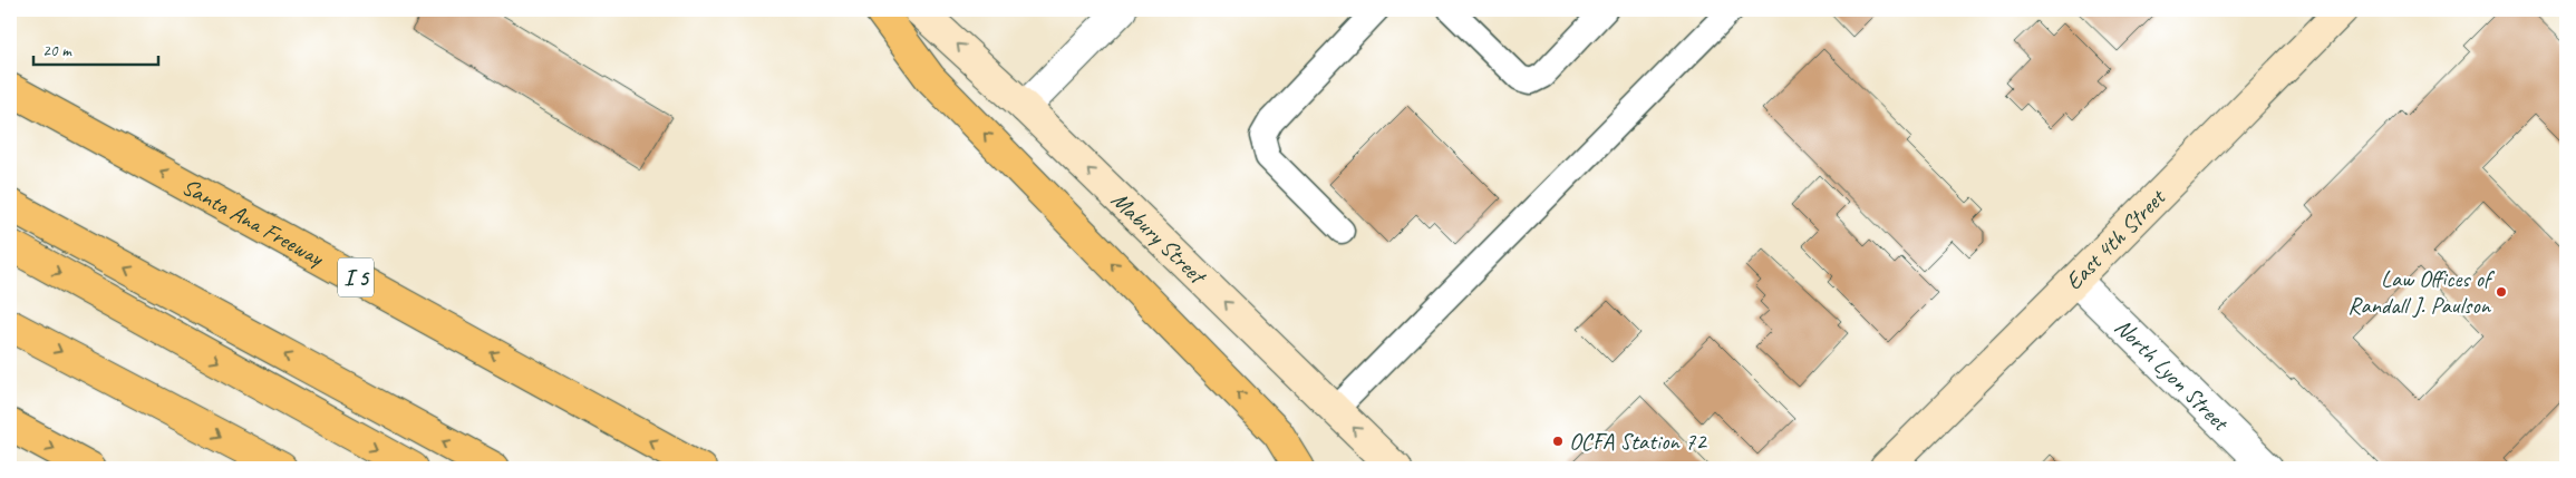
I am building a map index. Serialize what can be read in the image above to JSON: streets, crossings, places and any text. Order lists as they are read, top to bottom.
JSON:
{
  "streets": {
    "highway": ["Santa Ana Freeway", "I 5"],
    "main road": ["Mabury Street", "East 4th Street"],
    "street": ["North Lyon Street"]
  },
  "crossings": [
    ["East 4th Street", "North Lyon Street"]
  ],
  "one_way": ["Mabury Street"],
  "places": ["Law Offices of Randall J. Paulson", "OCFA Station 72"],
  "scale_bar": "20 m"
}
